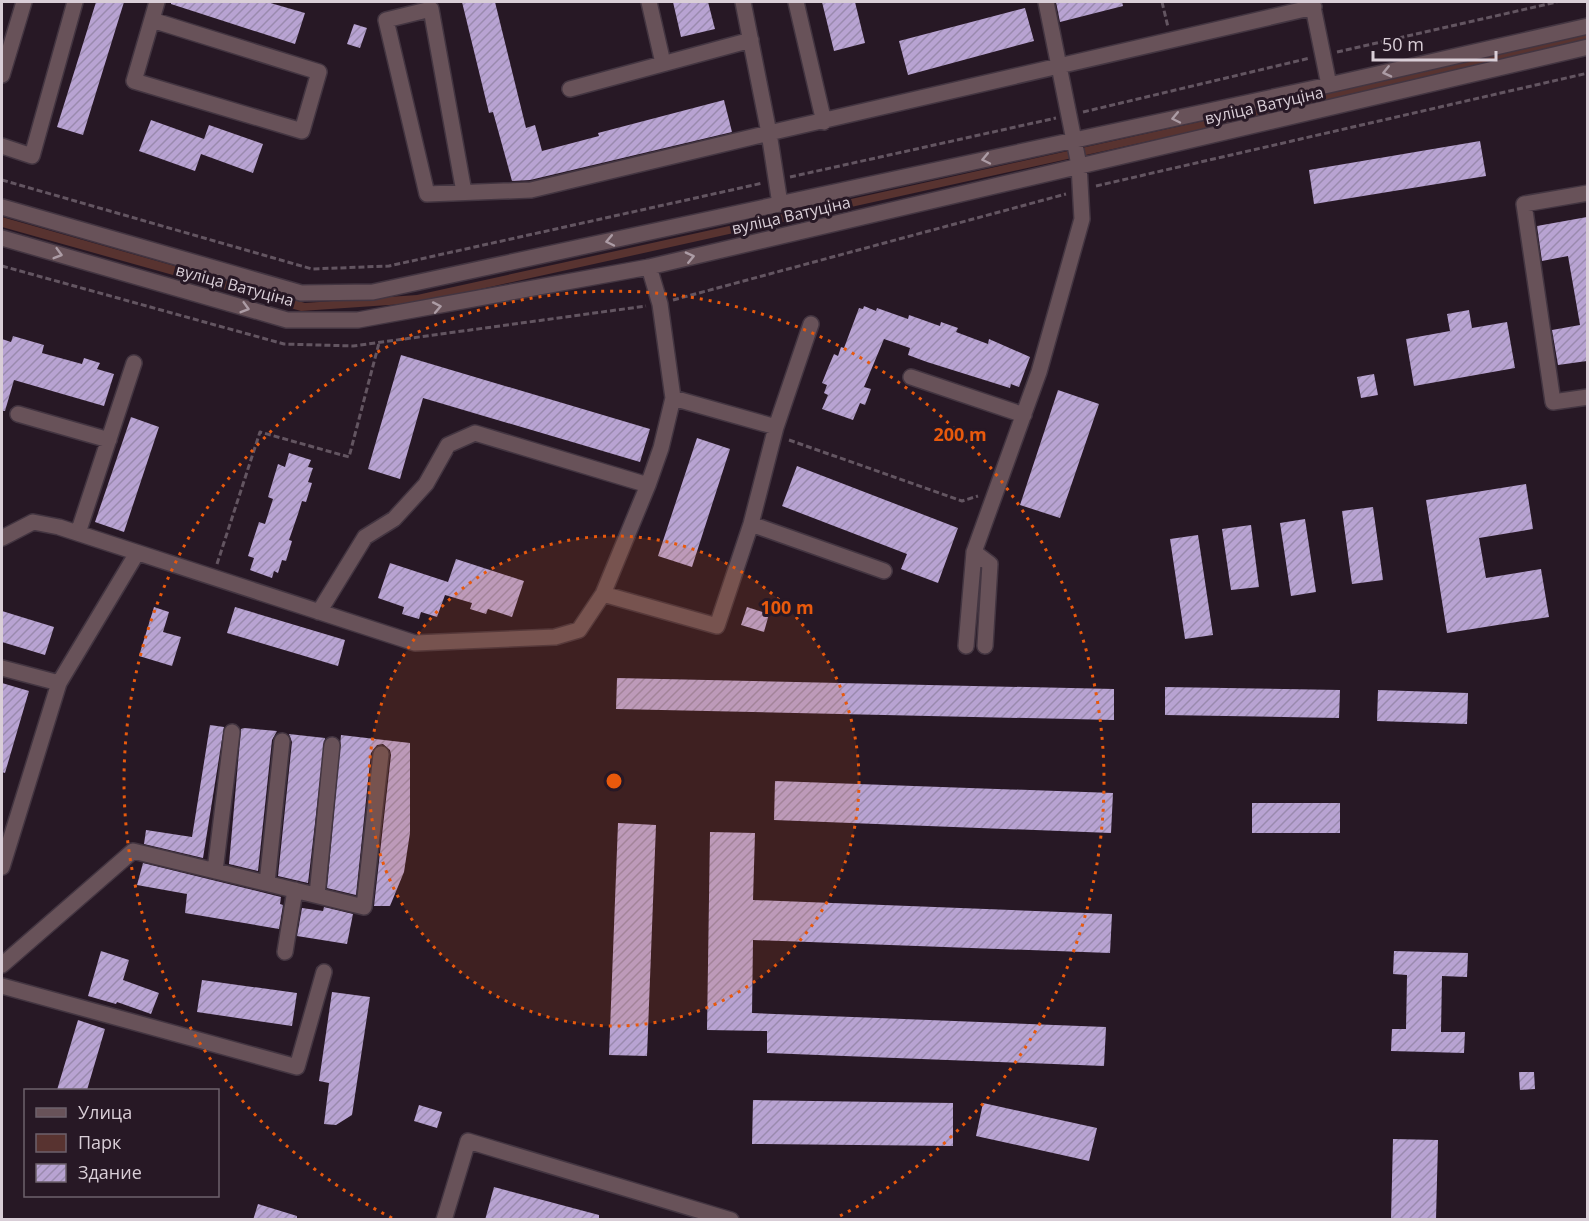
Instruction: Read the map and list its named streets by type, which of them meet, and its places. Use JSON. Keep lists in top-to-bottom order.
{
  "streets": {
    "street": ["вуліца Ватуціна"]
  },
  "legend": ["Улица", "Парк", "Здание"],
  "scale_bar": "50 m",
  "rings": ["200 m", "100 m"]
}
